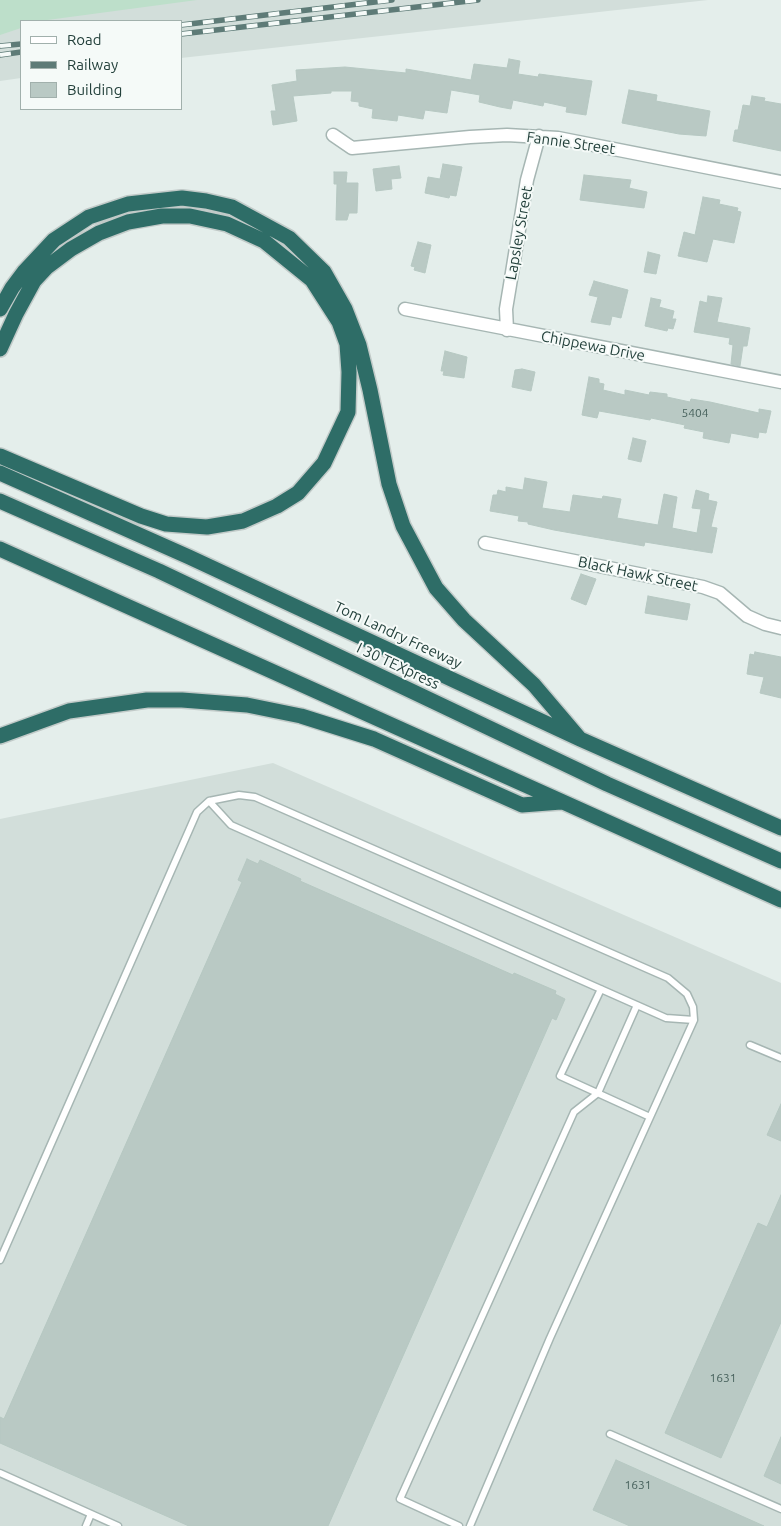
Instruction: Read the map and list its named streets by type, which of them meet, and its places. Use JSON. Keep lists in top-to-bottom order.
{
  "streets": {
    "highway": ["Tom Landry Freeway", "I 30 TEXpress"],
    "street": [
      "Fannie Street",
      "Lapsley Street",
      "Chippewa Drive",
      "Black Hawk Street"
    ]
  },
  "crossings": [
    ["Fannie Street", "Lapsley Street"],
    ["Lapsley Street", "Chippewa Drive"]
  ],
  "house_numbers": ["5404", "1631", "1631"],
  "legend": ["Road", "Railway", "Building"]
}
